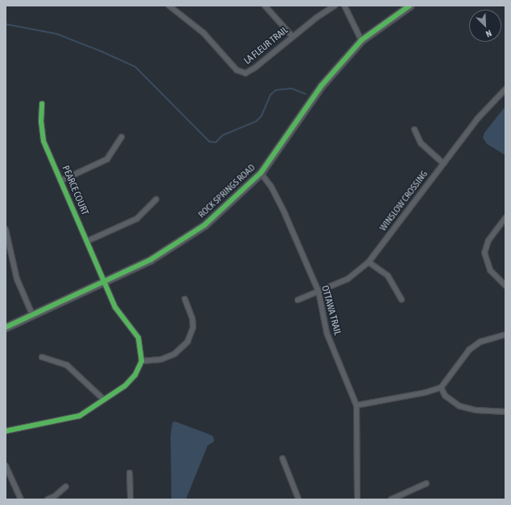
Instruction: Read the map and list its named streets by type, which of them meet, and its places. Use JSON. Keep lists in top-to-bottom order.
{
  "streets": {
    "street": [
      "LA FLEUR TRAIL",
      "PEARCE COURT",
      "ROCK SPRINGS ROAD",
      "WINSLOW CROSSING",
      "OTTAWA TRAIL"
    ]
  },
  "crossings": [
    ["PEARCE COURT", "ROCK SPRINGS ROAD"],
    ["ROCK SPRINGS ROAD", "OTTAWA TRAIL"],
    ["WINSLOW CROSSING", "OTTAWA TRAIL"]
  ],
  "north": "bottom right"
}
